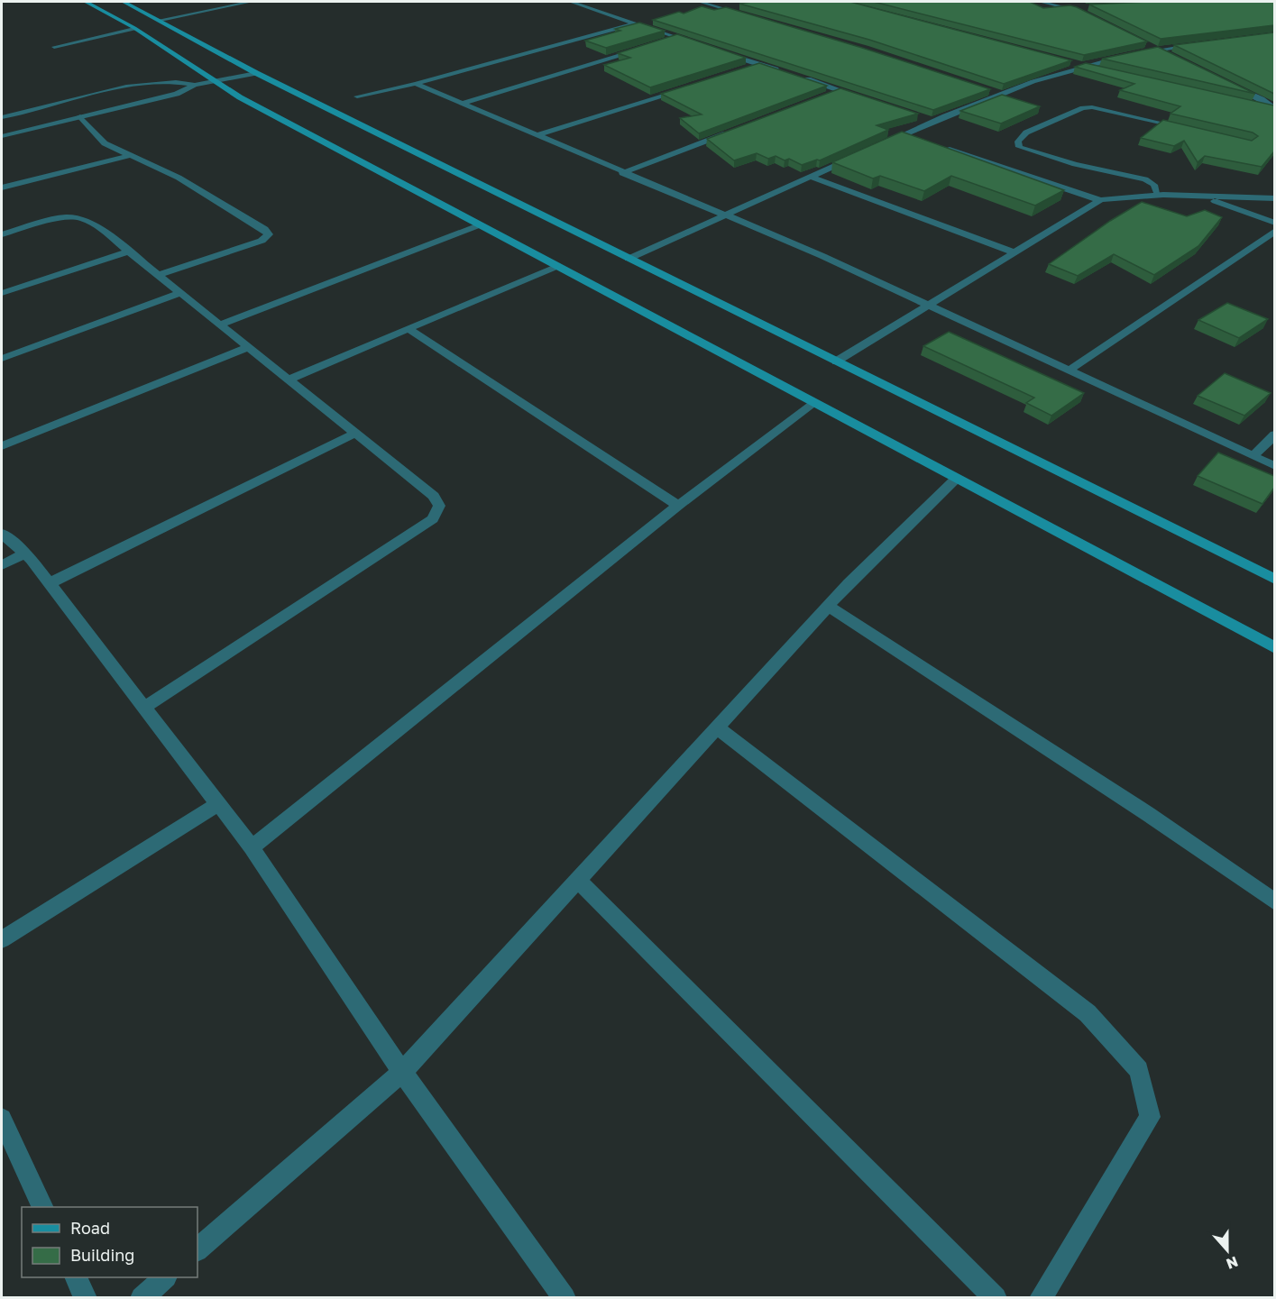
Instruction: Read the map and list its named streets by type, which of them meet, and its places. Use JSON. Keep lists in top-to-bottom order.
{
  "legend": ["Road", "Building"],
  "north": "bottom"
}
